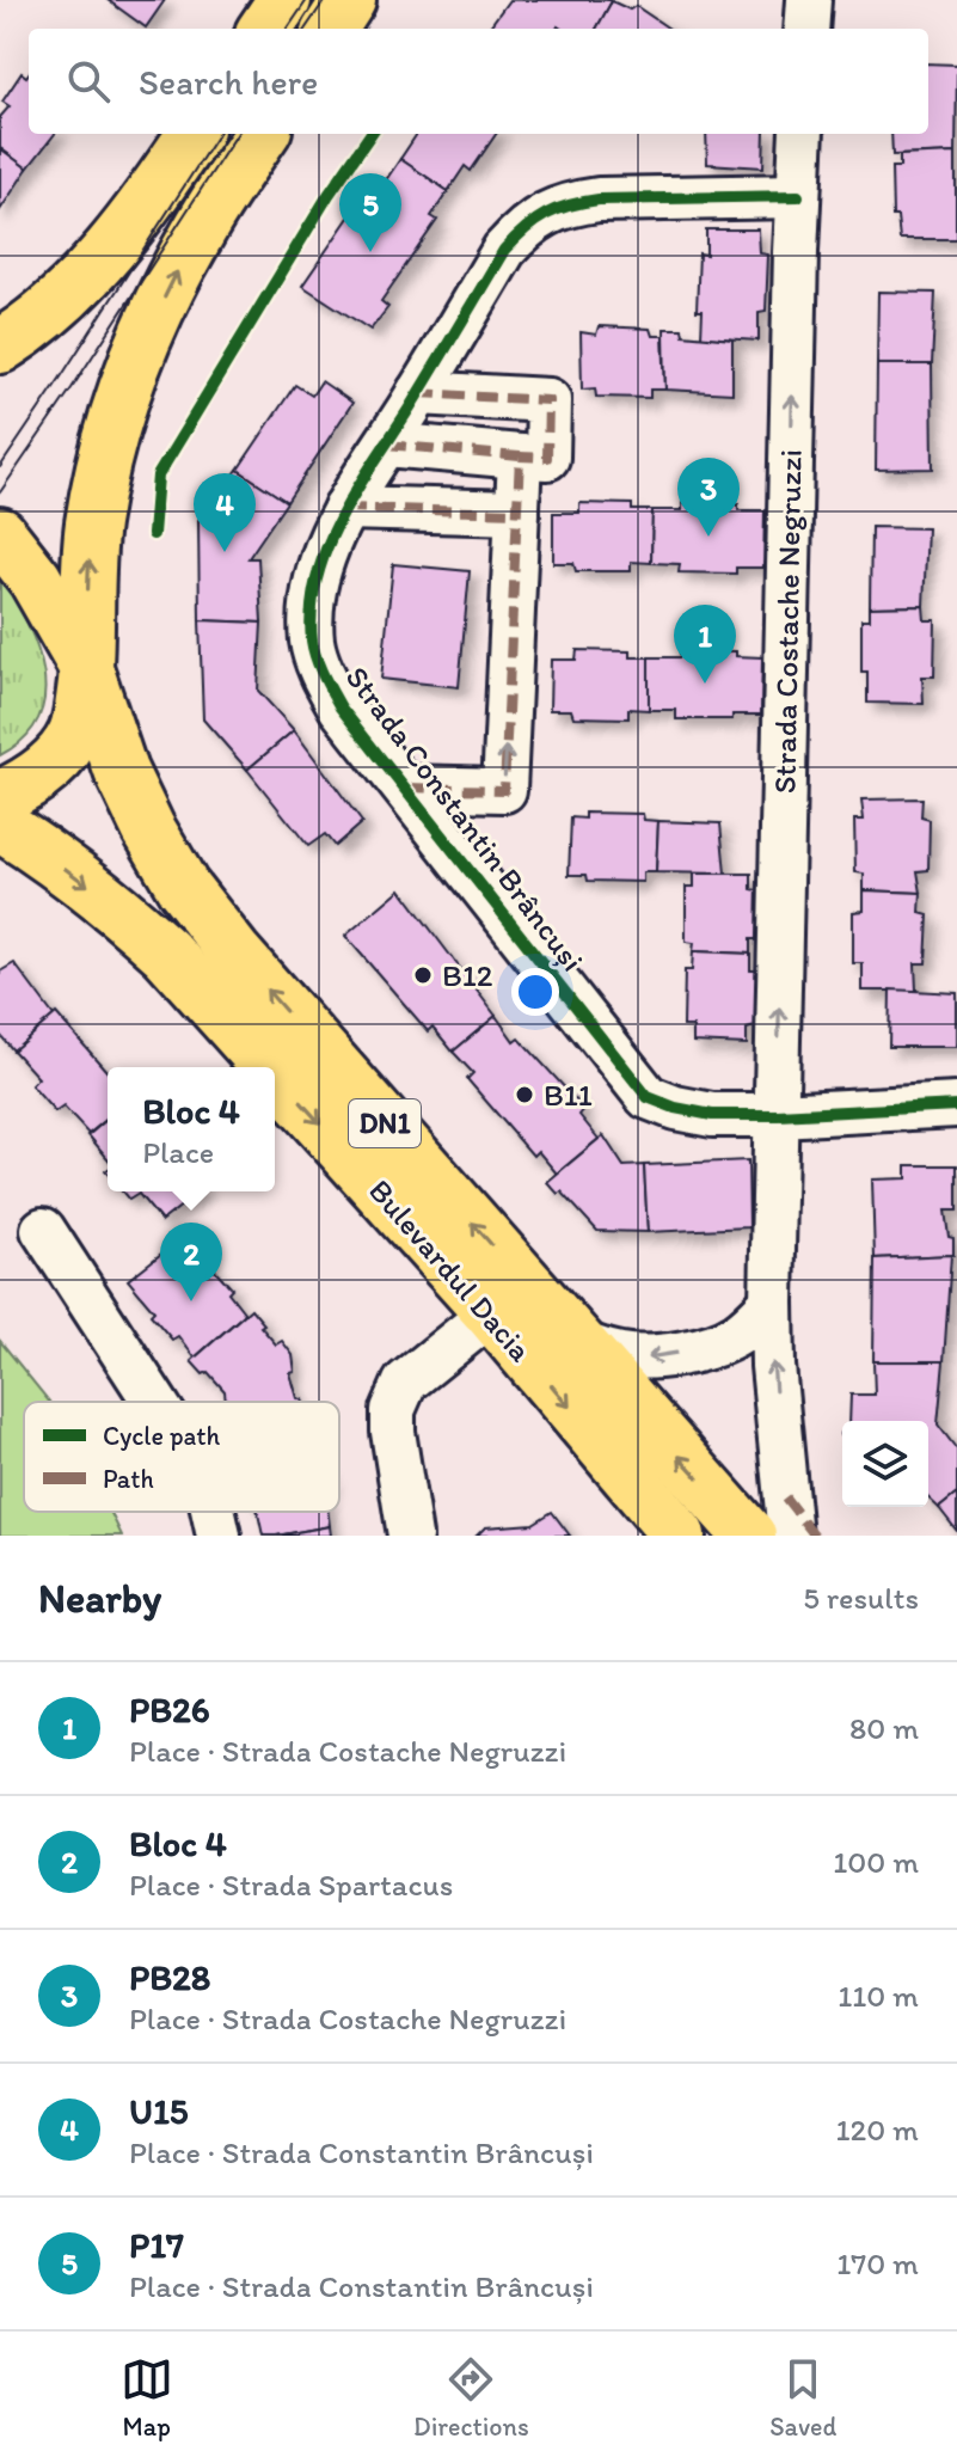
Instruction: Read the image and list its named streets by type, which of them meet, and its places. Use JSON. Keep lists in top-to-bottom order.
{
  "streets": {
    "main road": ["DN1", "Bulevardul Dacia"],
    "street": ["Strada Costache Negruzzi", "Strada Constantin Brâncuși"]
  },
  "crossings": [
    ["Strada Costache Negruzzi", "Strada Constantin Brâncuși"]
  ],
  "one_way": ["Strada Costache Negruzzi"],
  "places": ["B12", "B11"],
  "legend": ["Cycle path", "Path"],
  "page": {
    "search": "Search here",
    "pins": [
      "5",
      "3",
      "4",
      "1",
      "2"
    ],
    "popup": ["Bloc 4", "Place"],
    "heading": ["Nearby", "5 results"],
    "list": [
      {
        "mark": "1",
        "name": "PB26",
        "note": "Place · Strada Costache Negruzzi",
        "value": "80 m"
      },
      {
        "mark": "2",
        "name": "Bloc 4",
        "note": "Place · Strada Spartacus",
        "value": "100 m"
      },
      {
        "mark": "3",
        "name": "PB28",
        "note": "Place · Strada Costache Negruzzi",
        "value": "110 m"
      },
      {
        "mark": "4",
        "name": "U15",
        "note": "Place · Strada Constantin Brâncuși",
        "value": "120 m"
      },
      {
        "mark": "5",
        "name": "P17",
        "note": "Place · Strada Constantin Brâncuși",
        "value": "170 m"
      }
    ],
    "nav": ["Map", "Directions", "Saved"]
  }
}
